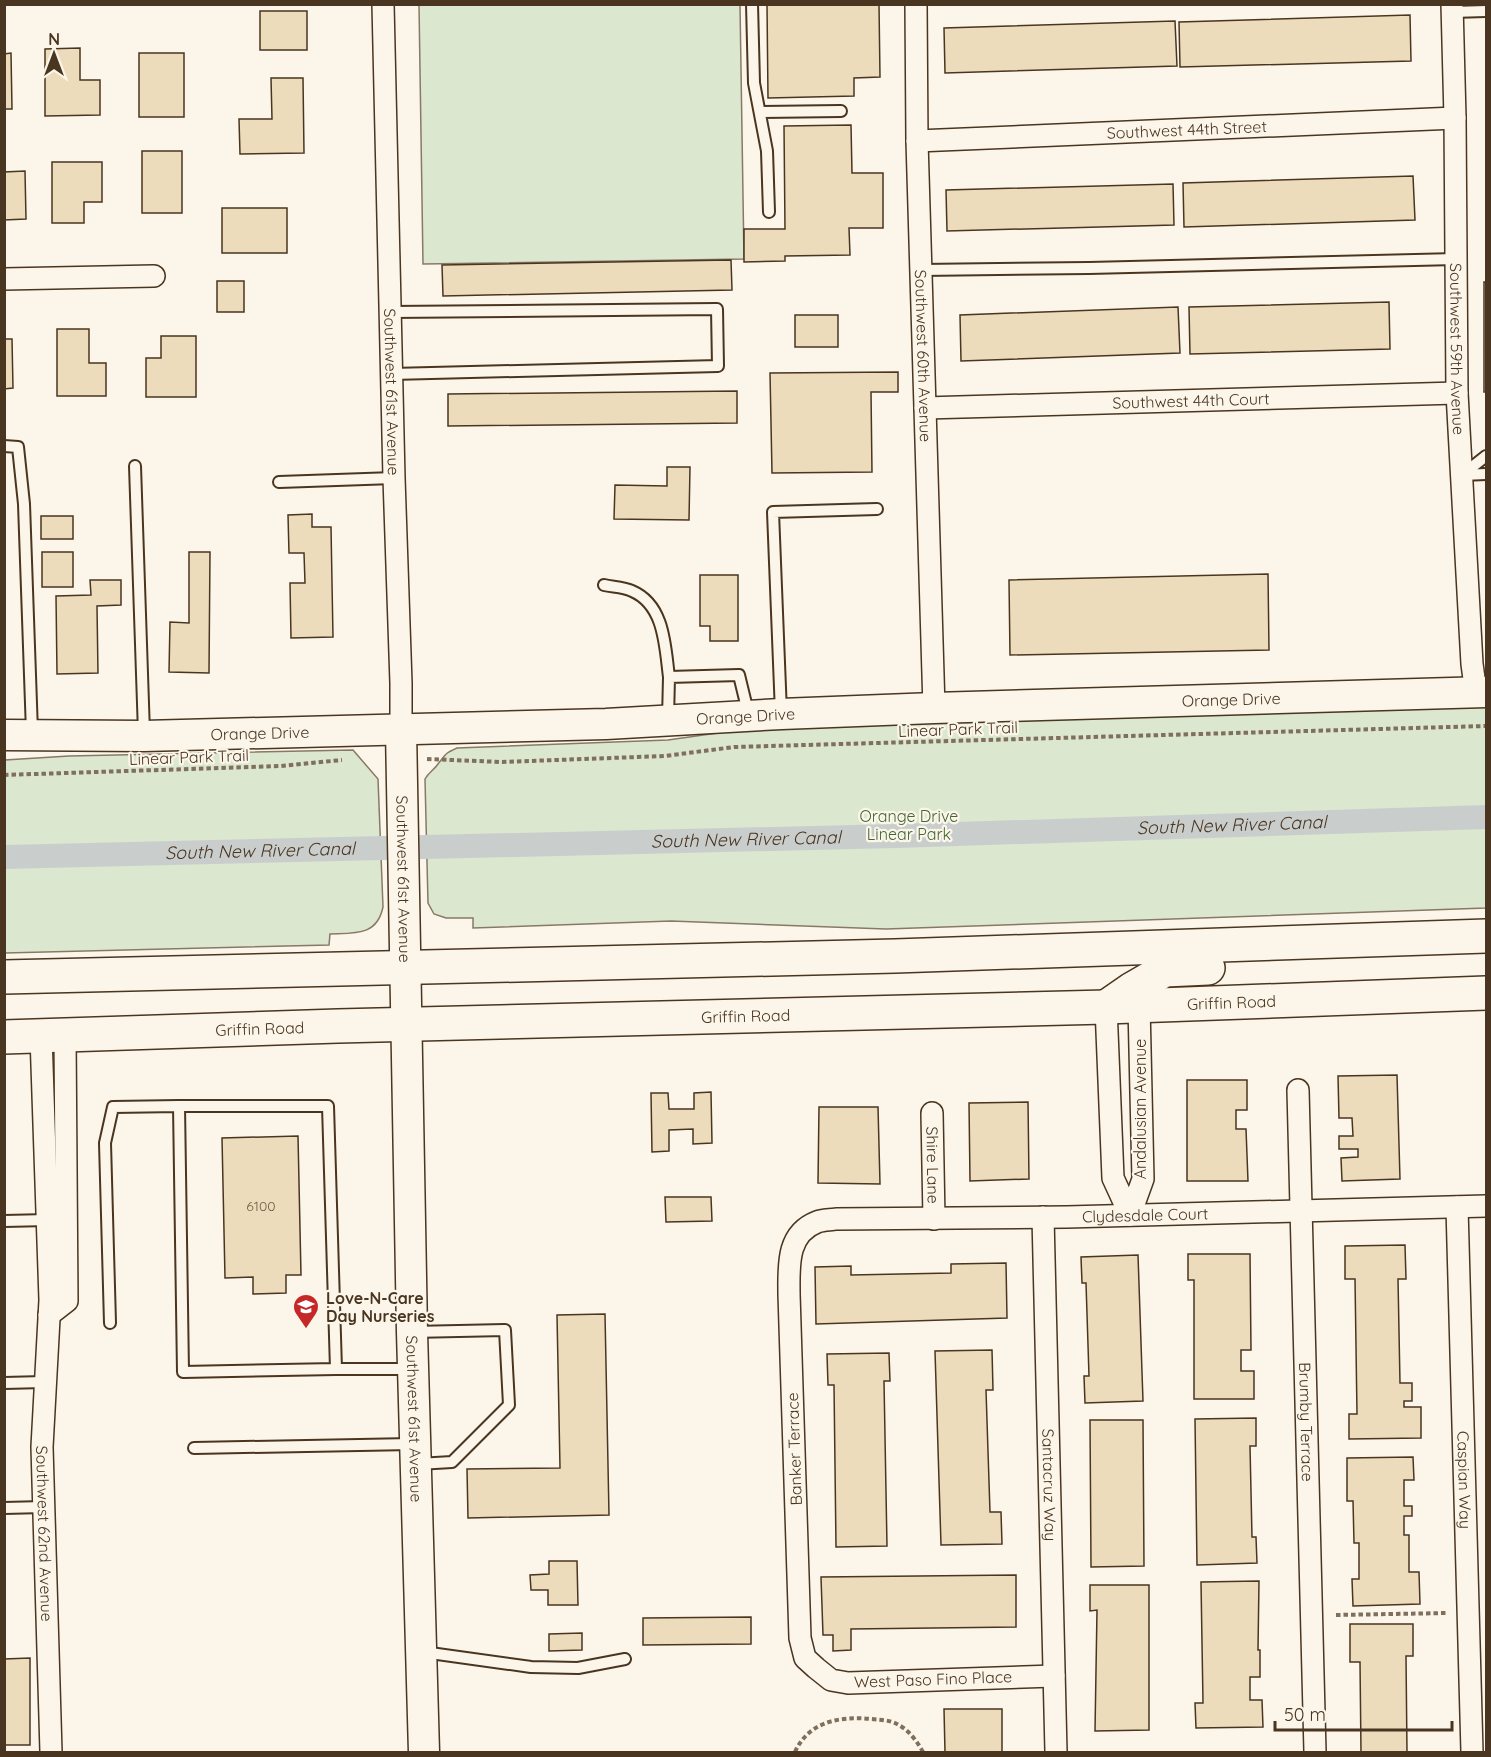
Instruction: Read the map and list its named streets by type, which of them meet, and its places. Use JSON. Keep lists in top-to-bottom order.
{
  "streets": {
    "main road": ["Griffin Road"],
    "street": [
      "Southwest 44th Street",
      "Southwest 59th Avenue",
      "Southwest 60th Avenue",
      "Southwest 61st Avenue",
      "Southwest 44th Court",
      "Orange Drive",
      "Andalusian Avenue",
      "Shire Lane",
      "Clydesdale Court",
      "Brumby Terrace",
      "Banker Terrace",
      "Caspian Way",
      "Santacruz Way",
      "Southwest 62nd Avenue",
      "West Paso Fino Place"
    ],
    "path": ["Linear Park Trail"]
  },
  "crossings": [
    ["Southwest 44th Street", "Southwest 59th Avenue"],
    ["Southwest 44th Street", "Southwest 60th Avenue"],
    ["Southwest 59th Avenue", "Southwest 44th Court"],
    ["Southwest 59th Avenue", "Orange Drive"],
    ["Southwest 60th Avenue", "Southwest 44th Court"],
    ["Southwest 60th Avenue", "Orange Drive"],
    ["Southwest 61st Avenue", "Orange Drive"],
    ["Southwest 61st Avenue", "Griffin Road"],
    ["Griffin Road", "Andalusian Avenue"],
    ["Griffin Road", "Southwest 62nd Avenue"],
    ["Andalusian Avenue", "Clydesdale Court"],
    ["Shire Lane", "Clydesdale Court"],
    ["Clydesdale Court", "Brumby Terrace"],
    ["Clydesdale Court", "Banker Terrace"],
    ["Clydesdale Court", "Caspian Way"],
    ["Clydesdale Court", "Santacruz Way"],
    ["Banker Terrace", "West Paso Fino Place"],
    ["Santacruz Way", "West Paso Fino Place"]
  ],
  "water": ["South New River Canal"],
  "parks": ["Orange Drive Linear Park"],
  "places": {
    "school or university": ["Love-N-Care Day Nurseries"]
  },
  "house_numbers": ["6100"],
  "scale_bar": "50 m",
  "north": "top"
}
